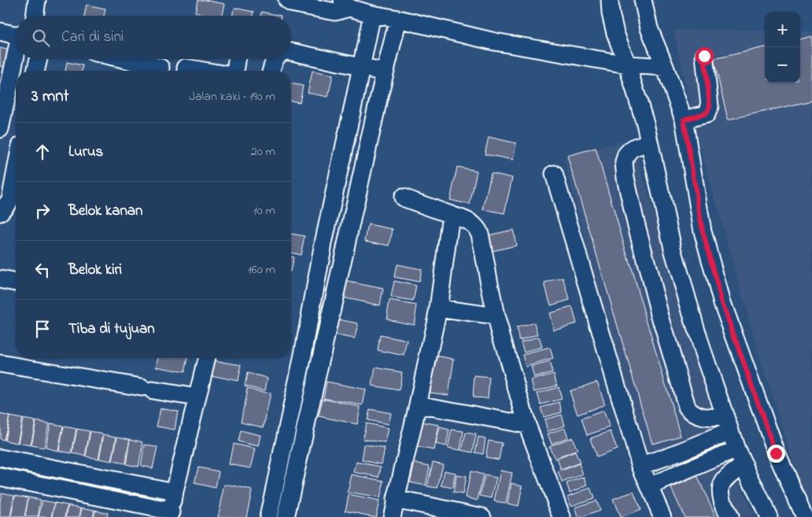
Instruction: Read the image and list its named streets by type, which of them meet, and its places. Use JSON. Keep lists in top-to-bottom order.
{
  "page": {
    "map_buttons": ["+", "−"],
    "search": "Cari di sini",
    "heading": ["3 mnt", "Jalan kaki · 190 m"],
    "list": [
      ["Lurus", "20 m"],
      ["Belok kanan", "10 m"],
      ["Belok kiri", "160 m"],
      "Tiba di tujuan"
    ]
  }
}
